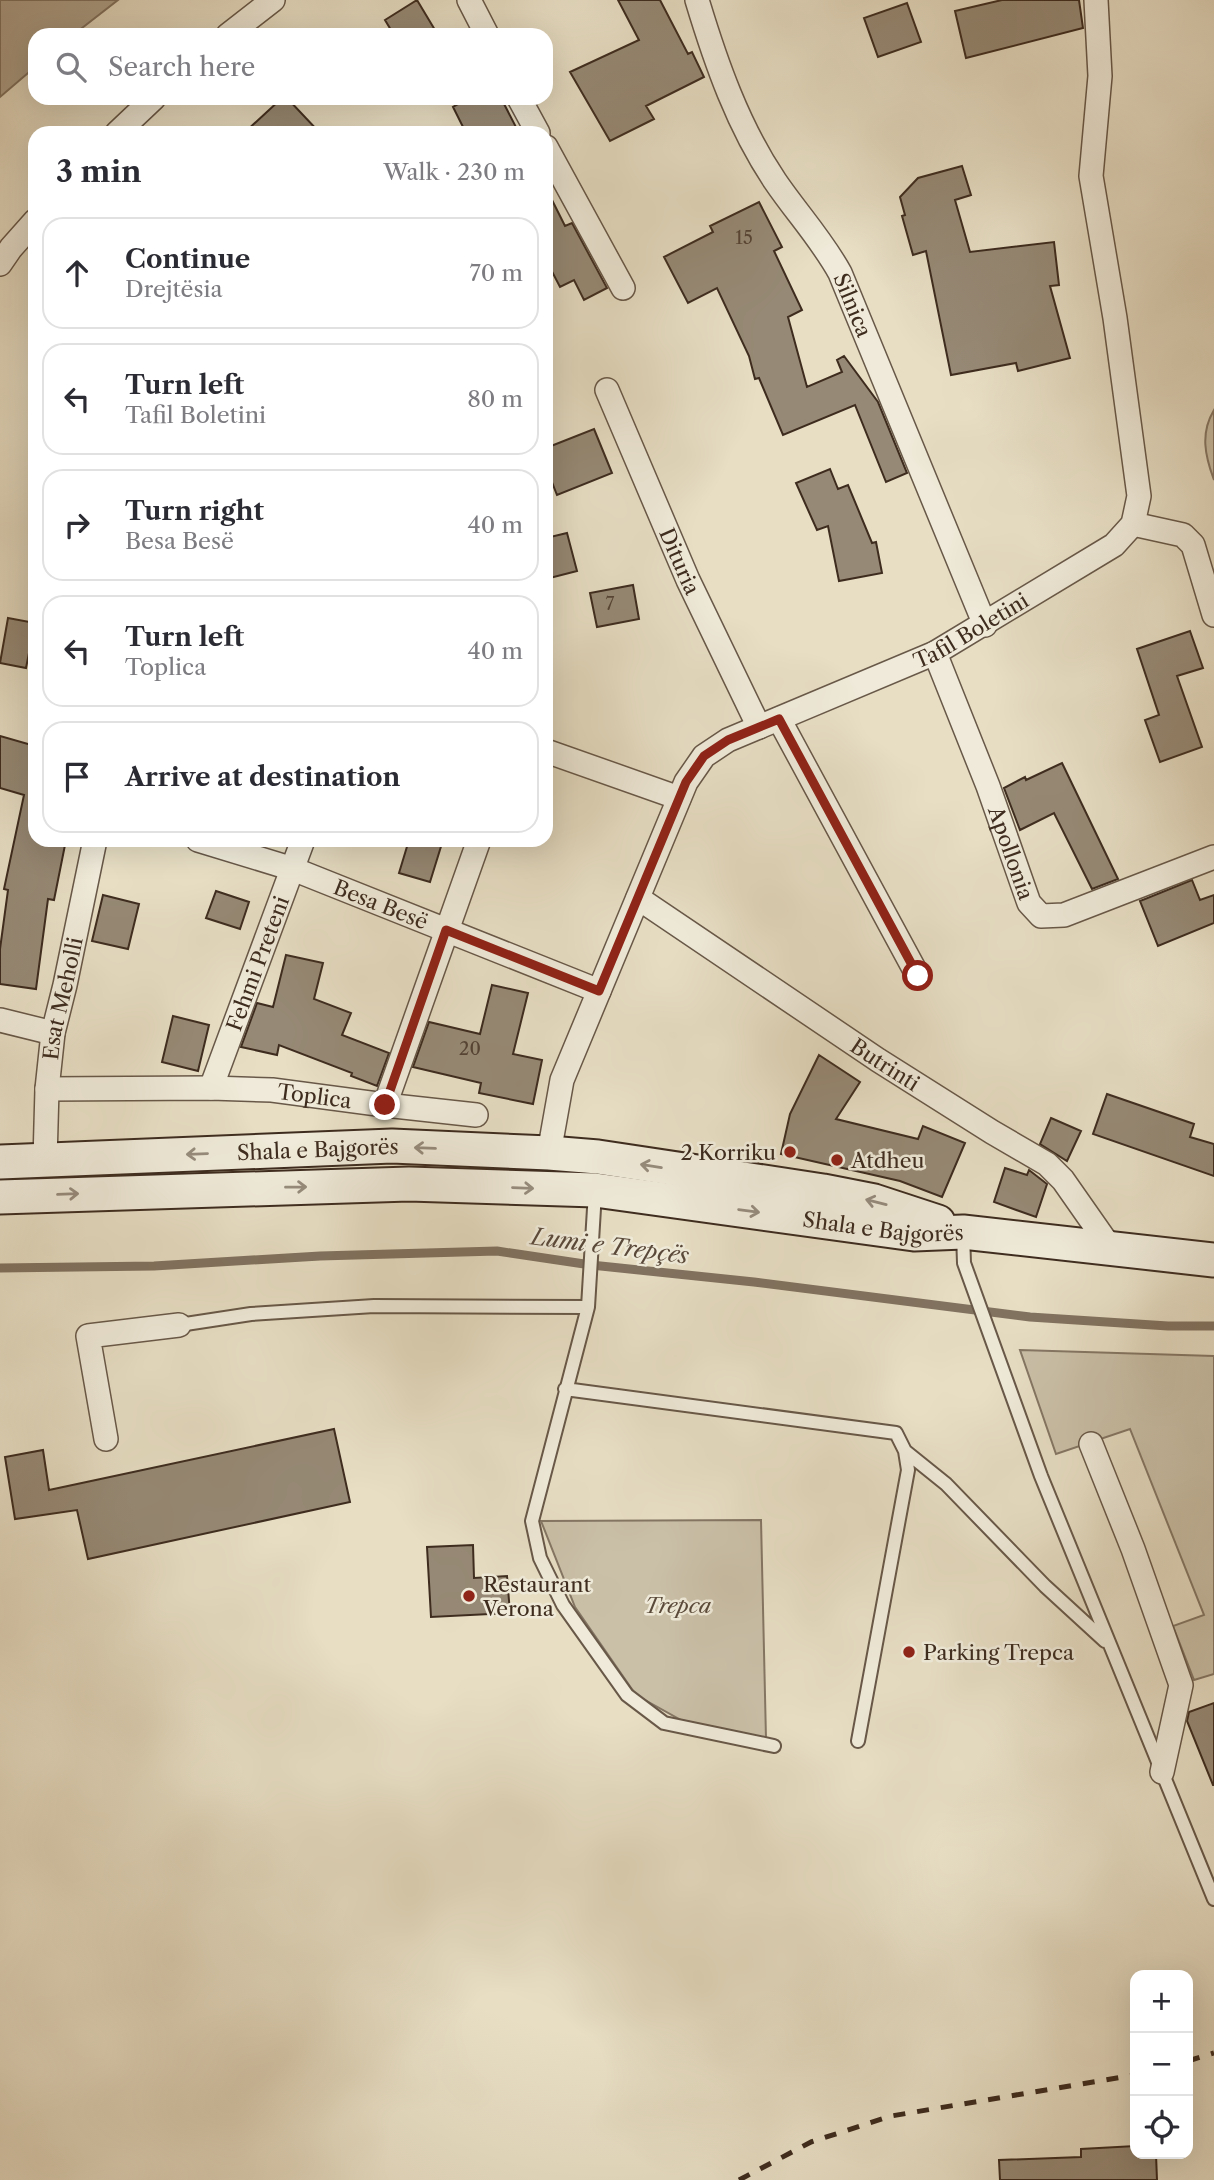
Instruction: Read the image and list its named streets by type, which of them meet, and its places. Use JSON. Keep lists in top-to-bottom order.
{
  "streets": {
    "main road": ["Shala e Bajgorës"],
    "street": [
      "Silnica",
      "Dituria",
      "Tafil Boletini",
      "Apollonia",
      "Besa Besë",
      "Fehmi Preteni",
      "Esat Meholli",
      "Butrinti",
      "Toplica"
    ]
  },
  "crossings": [
    ["Silnica", "Tafil Boletini"],
    ["Dituria", "Tafil Boletini"],
    ["Tafil Boletini", "Apollonia"],
    ["Tafil Boletini", "Besa Besë"],
    ["Tafil Boletini", "Butrinti"],
    ["Tafil Boletini", "Shala e Bajgorës"],
    ["Besa Besë", "Fehmi Preteni"],
    ["Fehmi Preteni", "Toplica"],
    ["Esat Meholli", "Toplica"],
    ["Esat Meholli", "Shala e Bajgorës"]
  ],
  "water": ["Lumi e Trepçës"],
  "parks": ["Trepca"],
  "places": [
    "2 Korriku",
    "Atdheu",
    "Restaurant Verona",
    "Parking Trepca"
  ],
  "house_numbers": ["15", "7", "20"],
  "page": {
    "search": "Search here",
    "heading": ["3 min", "Walk · 230 m"],
    "list": [
      ["Continue", "Drejtësia", "70 m"],
      ["Turn left", "Tafil Boletini", "80 m"],
      ["Turn right", "Besa Besë", "40 m"],
      ["Turn left", "Toplica", "40 m"],
      "Arrive at destination"
    ],
    "map_buttons": ["+", "−"]
  }
}
